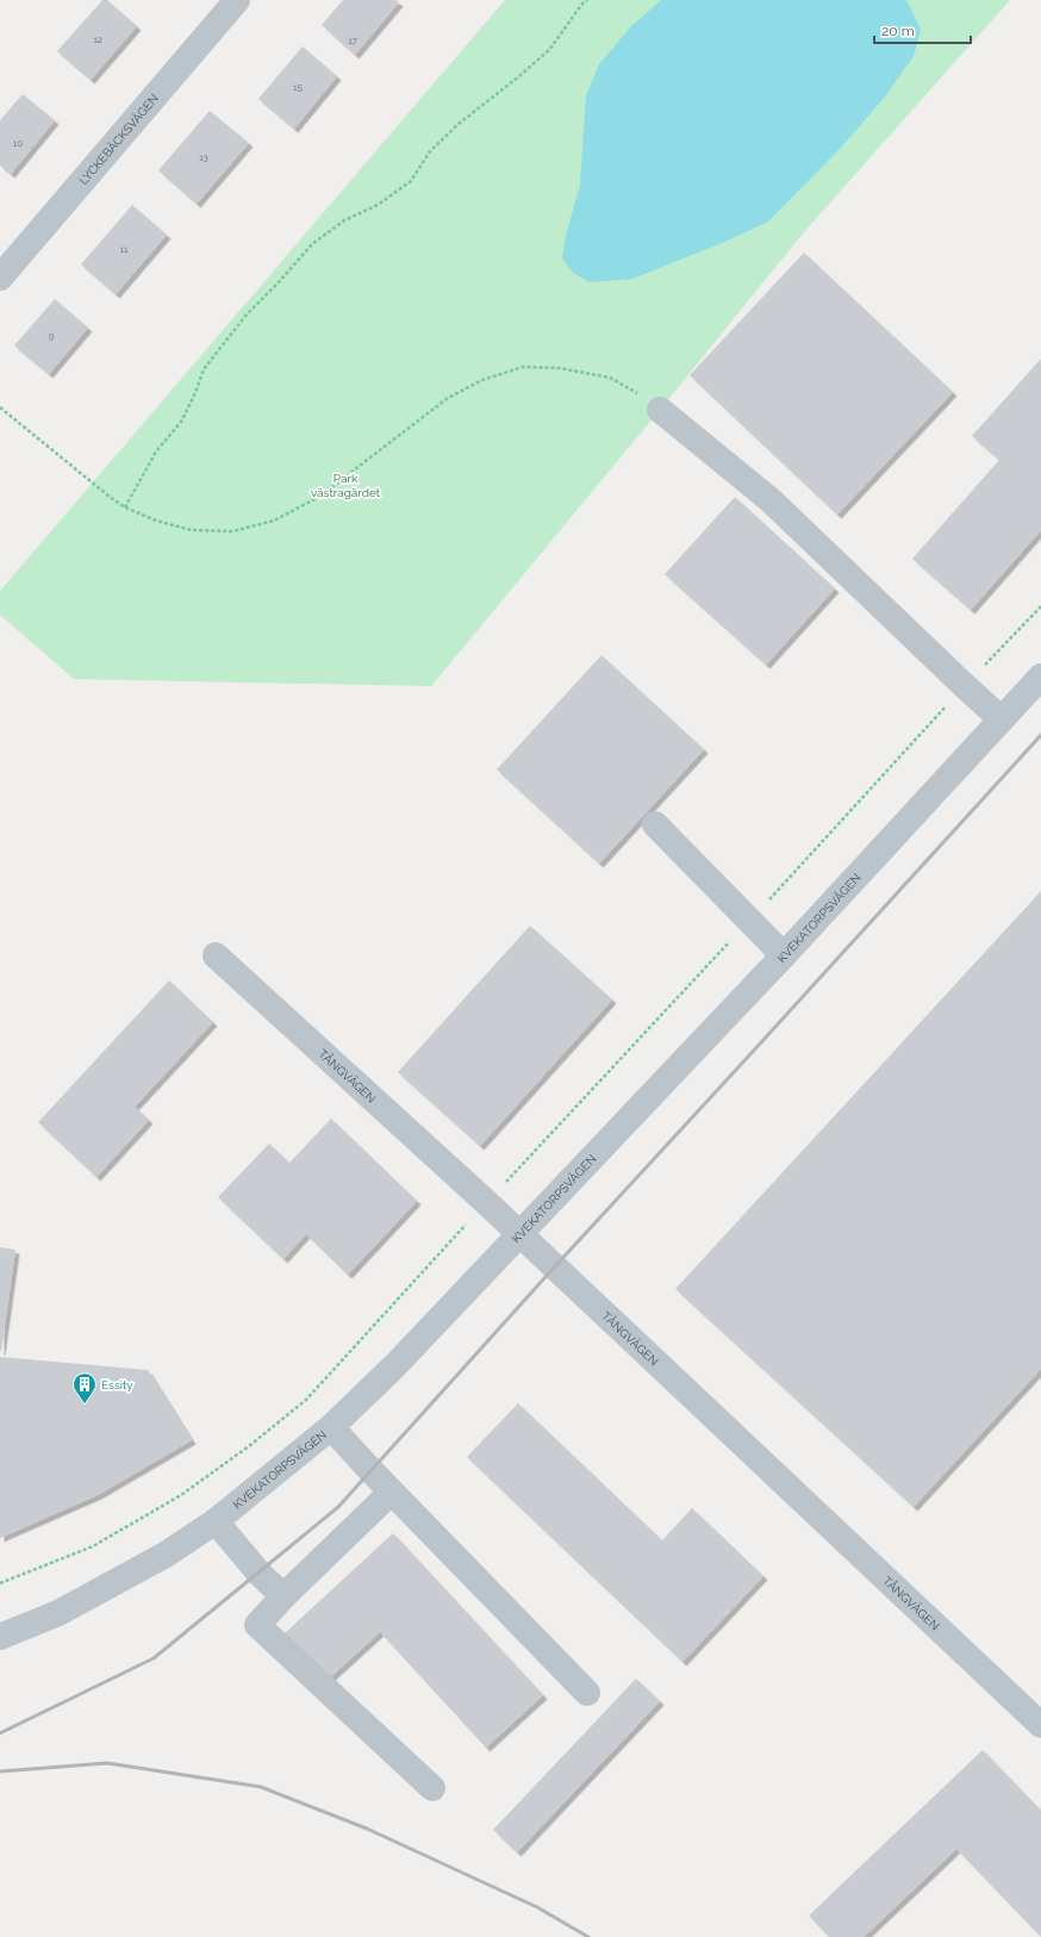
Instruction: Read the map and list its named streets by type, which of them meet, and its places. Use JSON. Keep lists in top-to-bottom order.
{
  "streets": {
    "street": ["LYCKEBÄCKSVÄGEN", "KVEKATORPSVÄGEN", "TÅNGVÄGEN"]
  },
  "crossings": [
    ["KVEKATORPSVÄGEN", "TÅNGVÄGEN"]
  ],
  "parks": ["Park västragärdet"],
  "places": {
    "building": ["Essity"]
  },
  "house_numbers": [
    "12",
    "17",
    "15",
    "10",
    "13",
    "11",
    "9"
  ],
  "scale_bar": "20 m"
}
